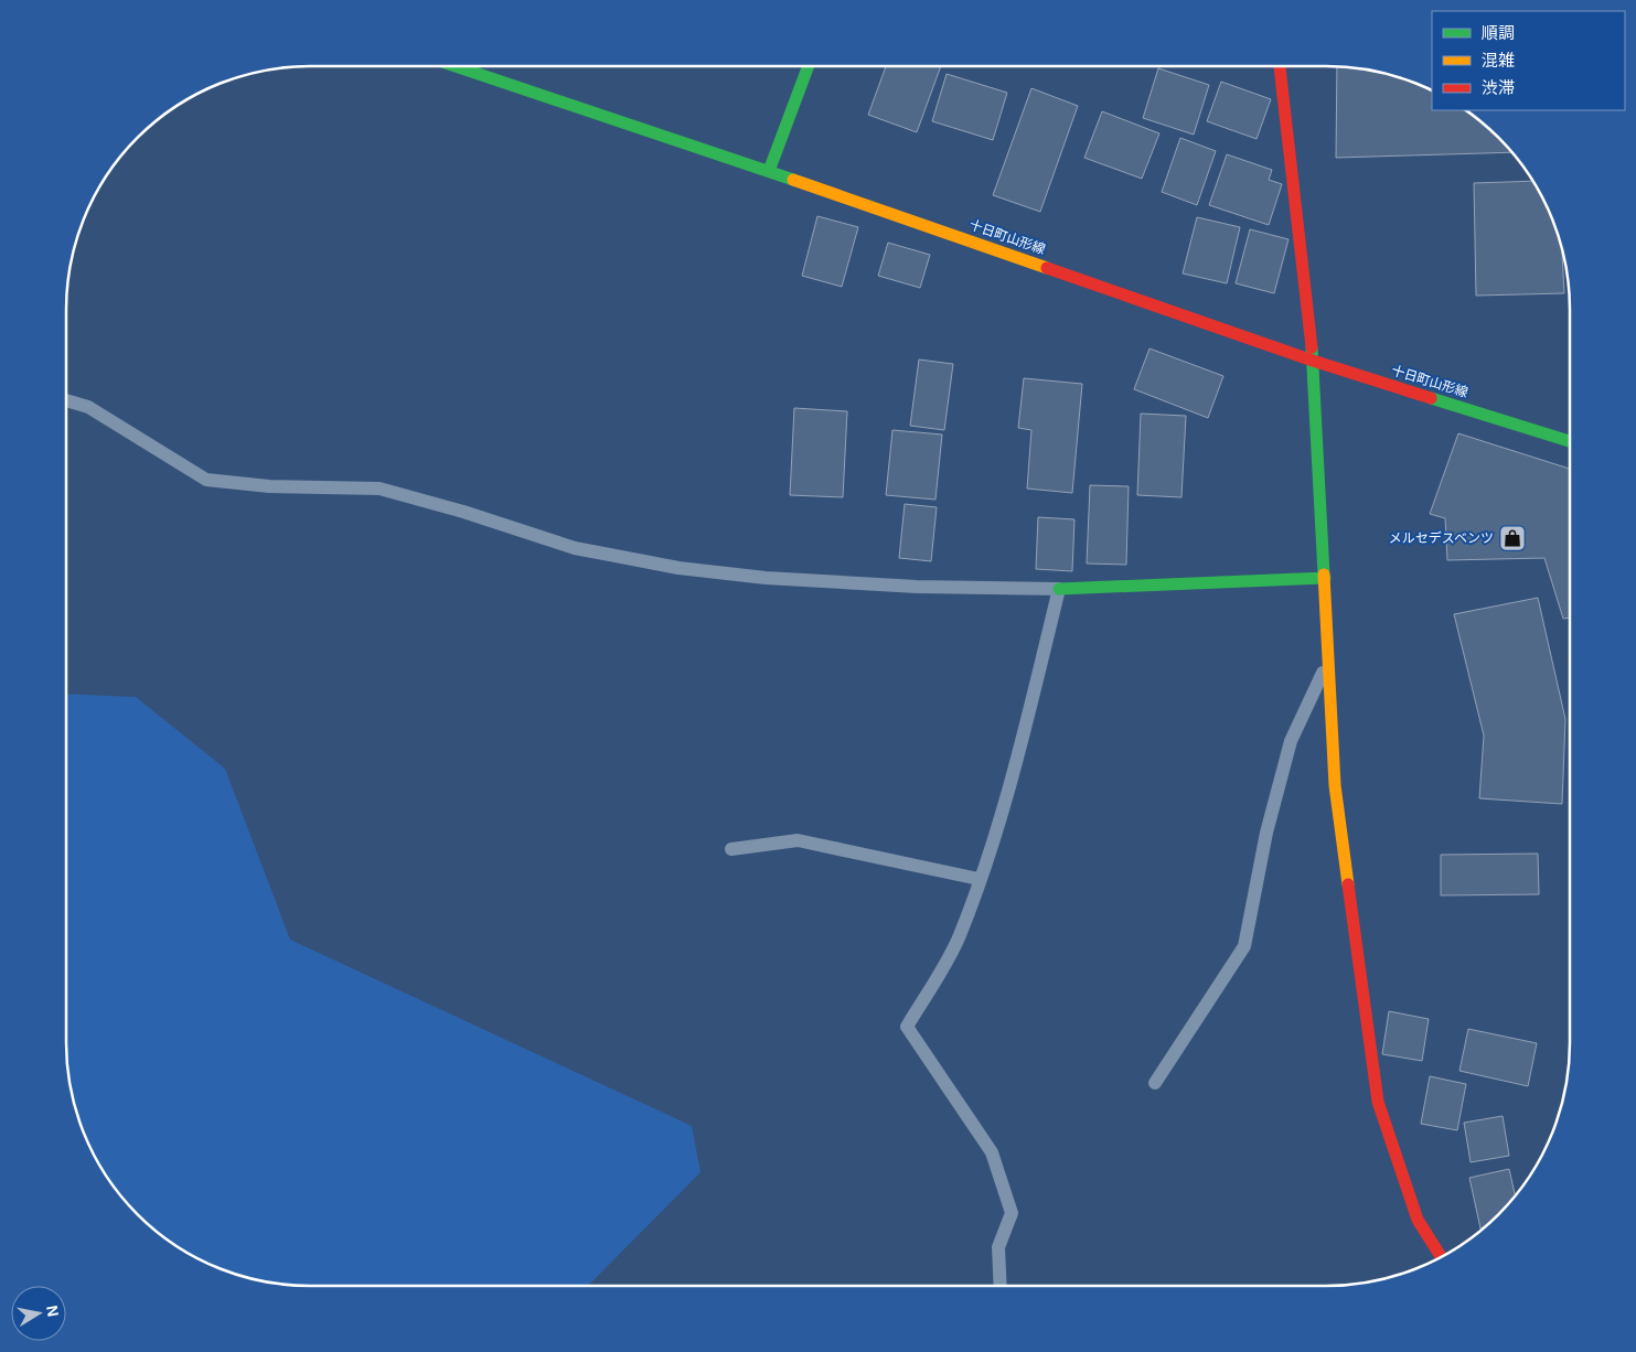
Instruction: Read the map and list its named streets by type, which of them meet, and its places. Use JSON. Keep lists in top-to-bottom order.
{
  "streets": {
    "street": ["十日町山形線"]
  },
  "places": {
    "shop": ["メルセデスベンツ"]
  },
  "legend": ["順調", "混雑", "渋滞"],
  "north": "right"
}
